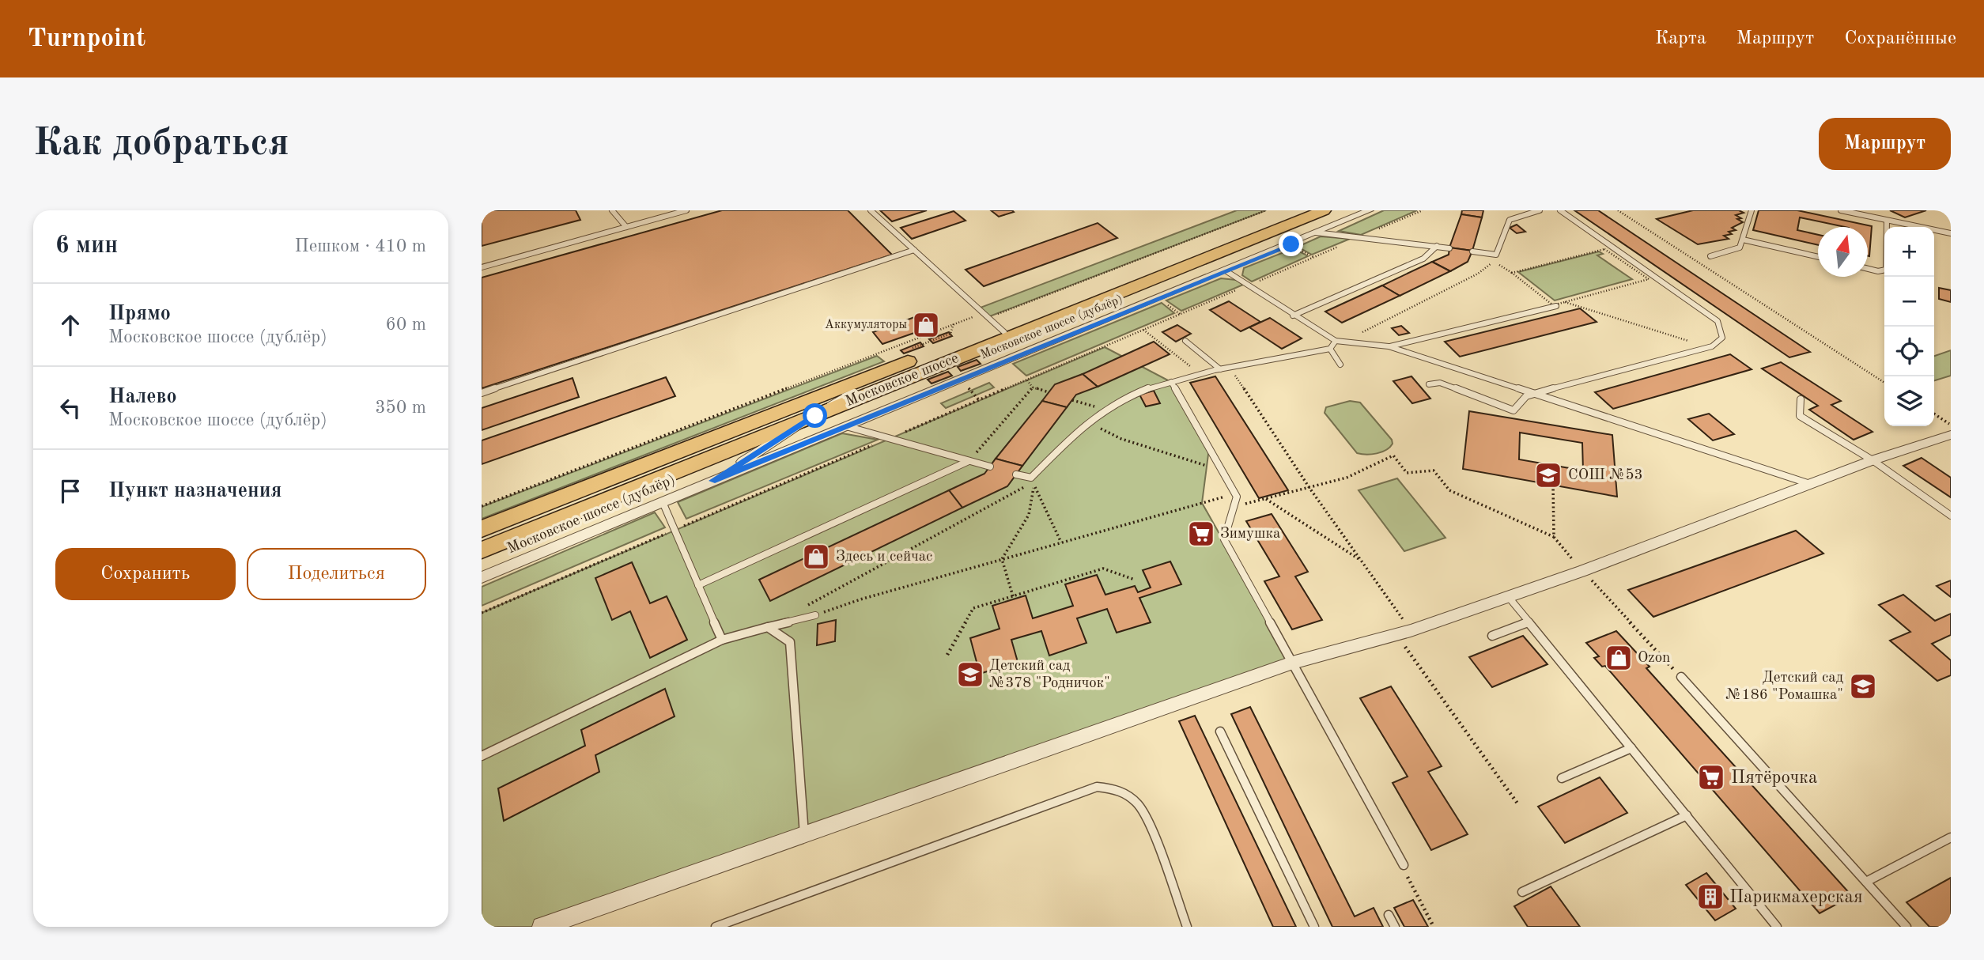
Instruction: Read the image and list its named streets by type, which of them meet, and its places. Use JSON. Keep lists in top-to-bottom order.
{
  "streets": {
    "main road": ["Московское шоссе"],
    "street": ["Московское шоссе (дублёр)"]
  },
  "crossings": [
    ["Московское шоссе (дублёр)", "Московское шоссе"]
  ],
  "places": {
    "shop": ["Аккумуляторы", "Здесь и сейчас", "Ozon"],
    "school or university": ["СОШ №53", "Детский сад №378 \"Родничок\"", "Детский сад №186 \"Ромашка\""],
    "supermarket": ["Зимушка", "Пятёрочка"],
    "building": ["Парикмахерская"]
  },
  "north": "top",
  "page": {
    "header": "Turnpoint",
    "nav": ["Карта", "Маршрут", "Сохранённые"],
    "buttons": [
      "Маршрут",
      ["Сохранить", "Поделиться"]
    ],
    "title": "Как добраться",
    "heading": ["6 мин", "Пешком · 410 m"],
    "map_buttons": ["+", "−"],
    "list": [
      ["Прямо", "Московское шоссе (дублёр)", "60 m"],
      ["Налево", "Московское шоссе (дублёр)", "350 m"],
      "Пункт назначения"
    ]
  }
}
